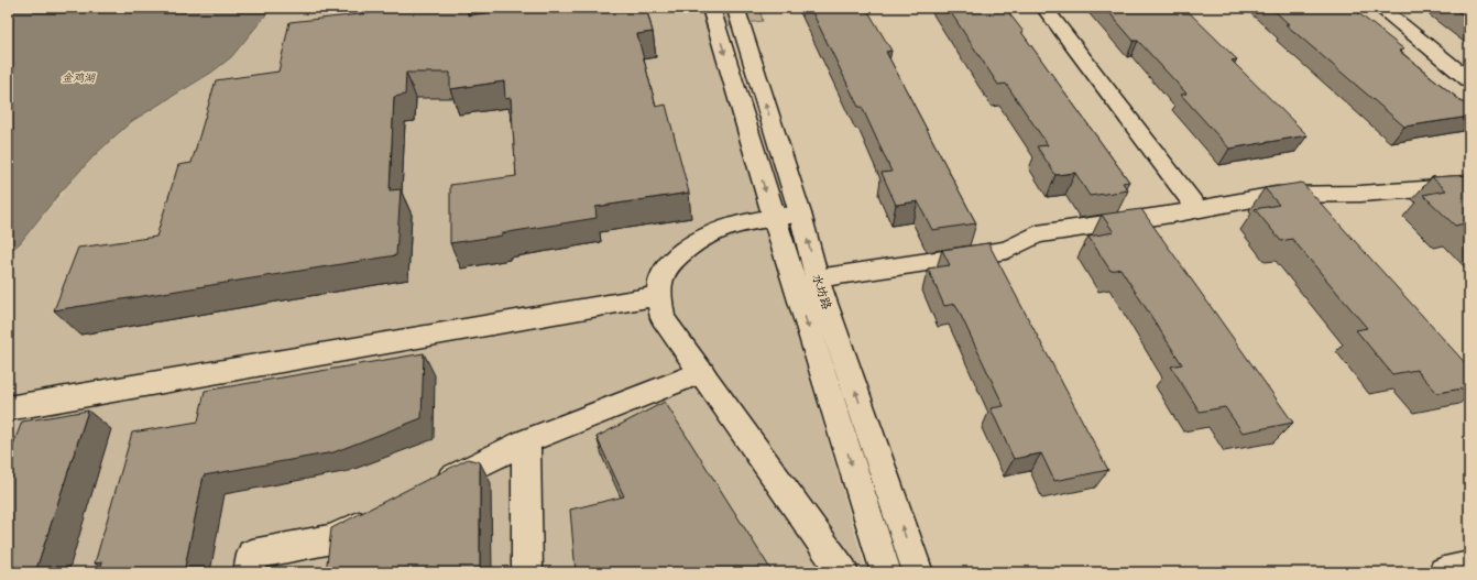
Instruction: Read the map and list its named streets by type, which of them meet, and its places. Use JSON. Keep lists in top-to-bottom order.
{
  "streets": {
    "street": ["水坊路"]
  },
  "water": ["金鸡湖"]
}
